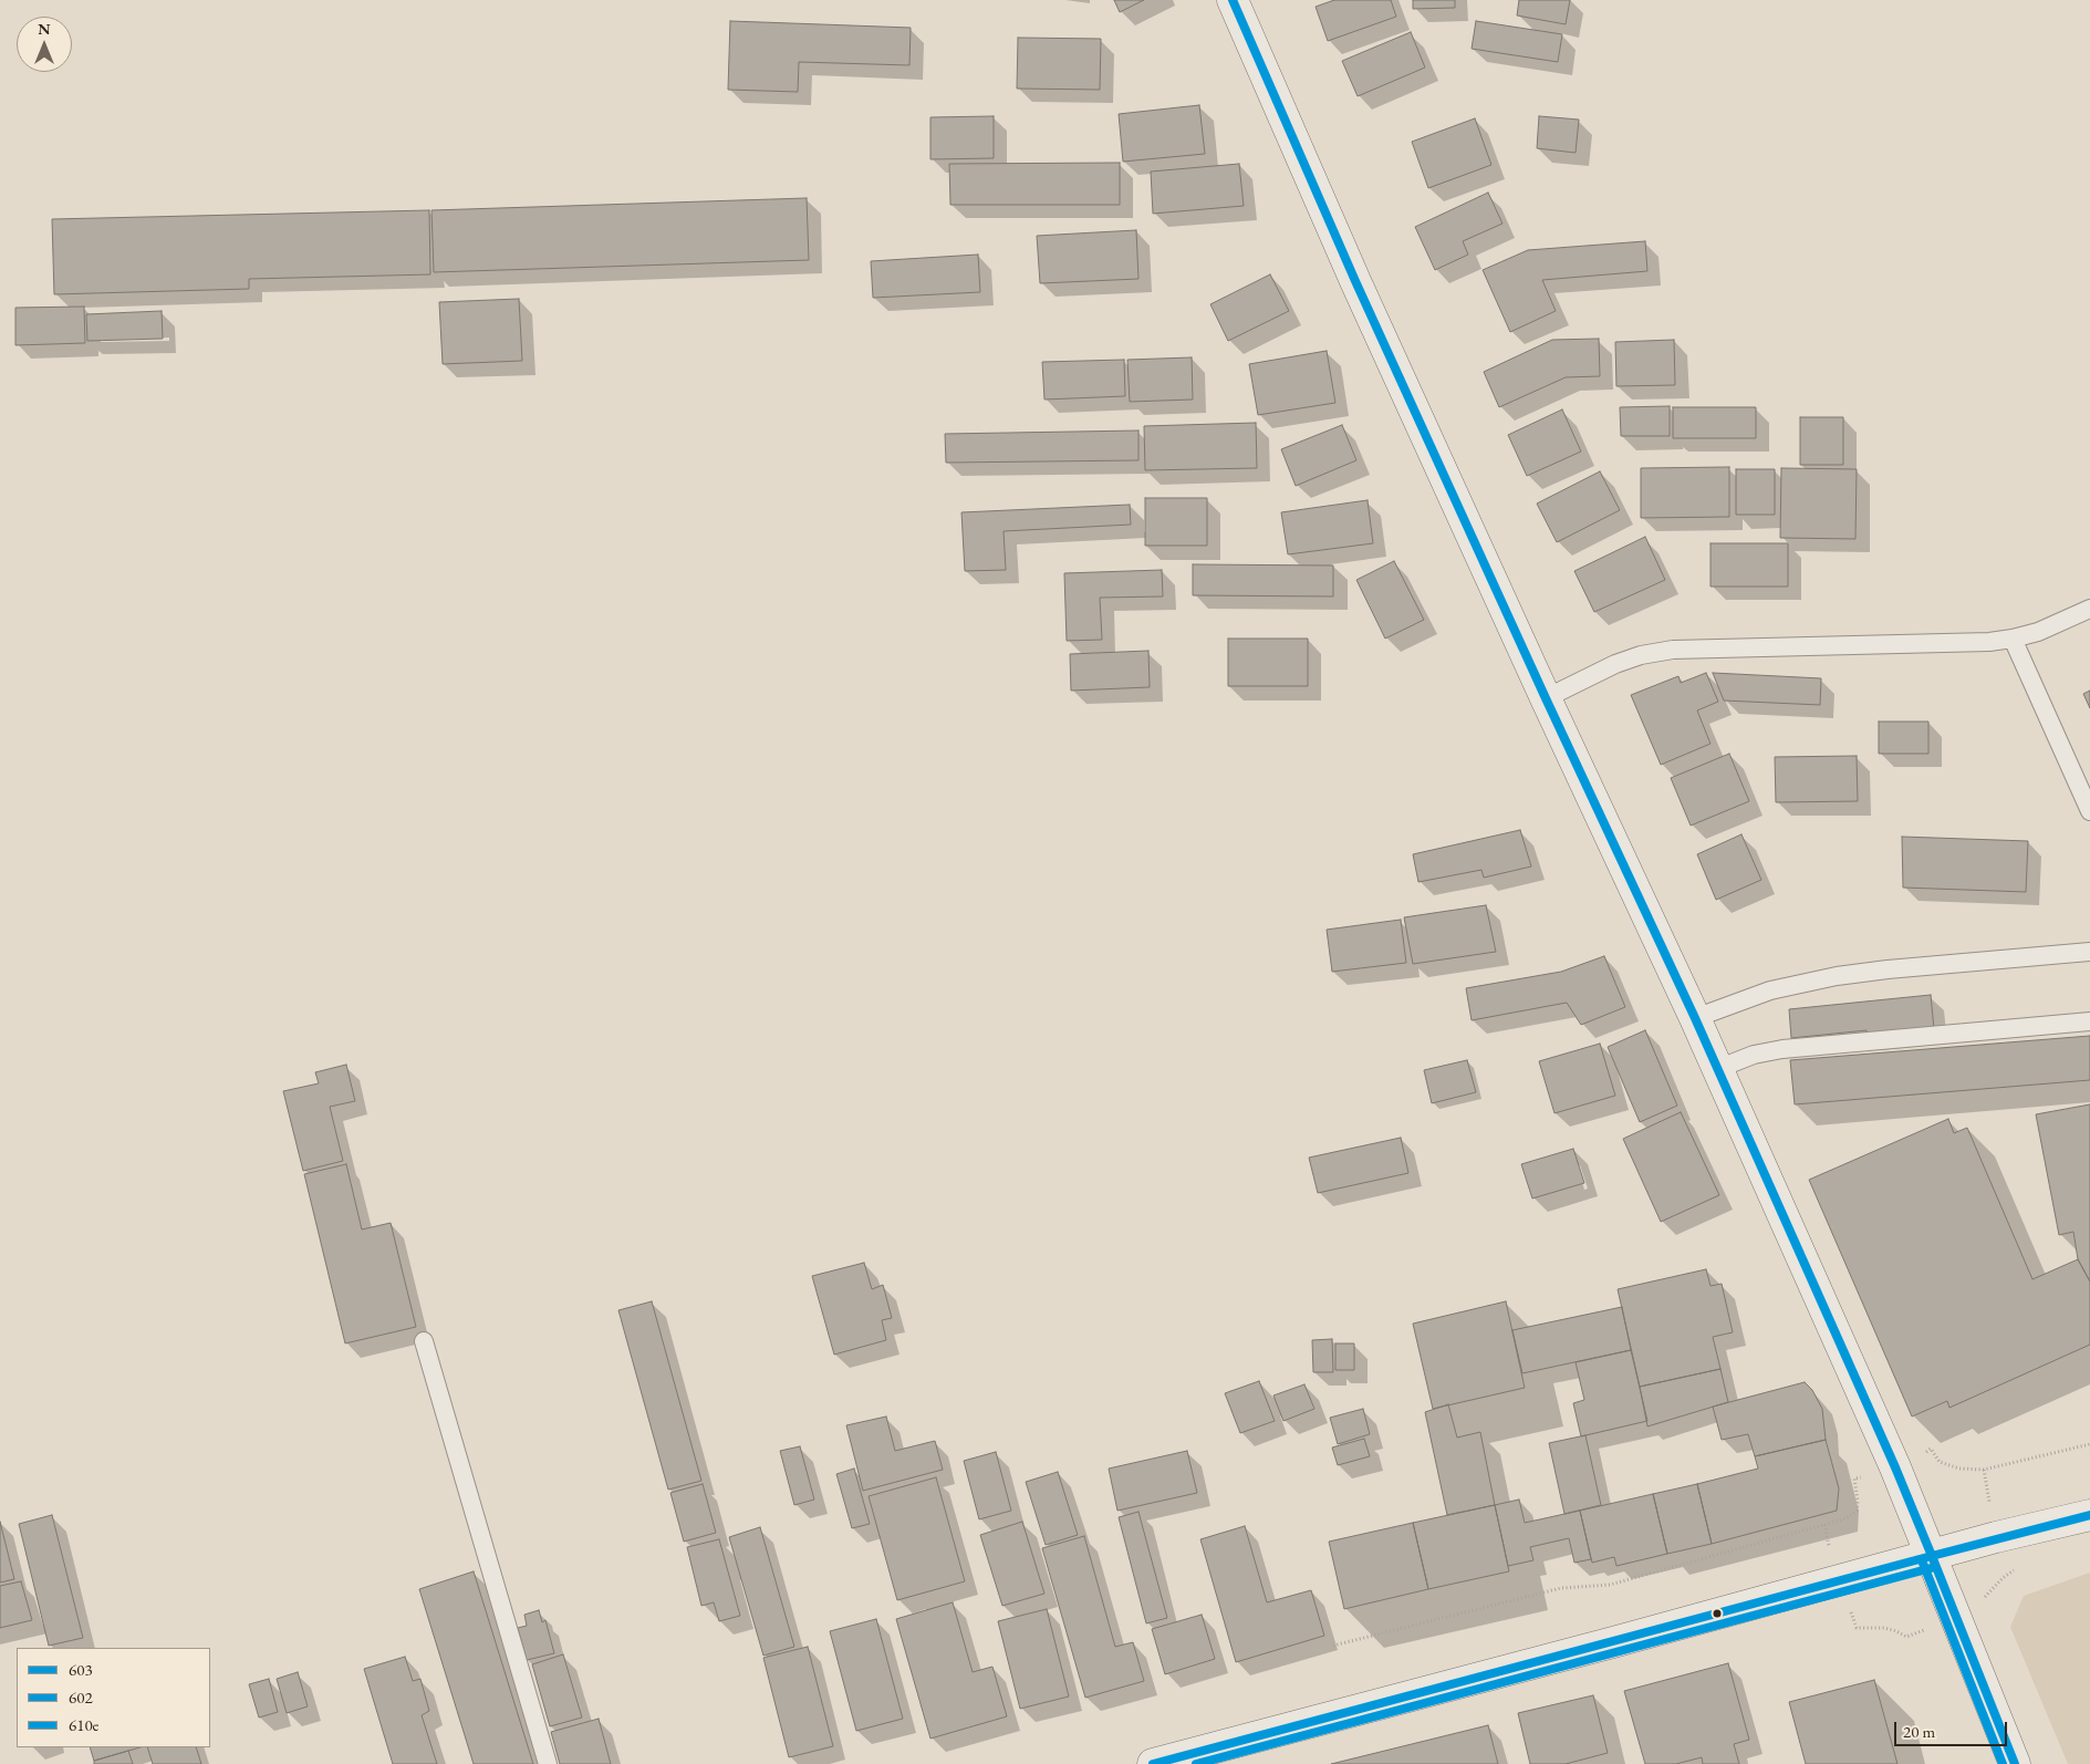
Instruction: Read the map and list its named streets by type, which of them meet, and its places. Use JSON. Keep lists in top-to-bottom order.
{
  "lines": ["transit line 603", "transit line 602", "transit line 610e"],
  "legend": ["603", "602", "610e"],
  "scale_bar": "20 m",
  "north": "top"
}
